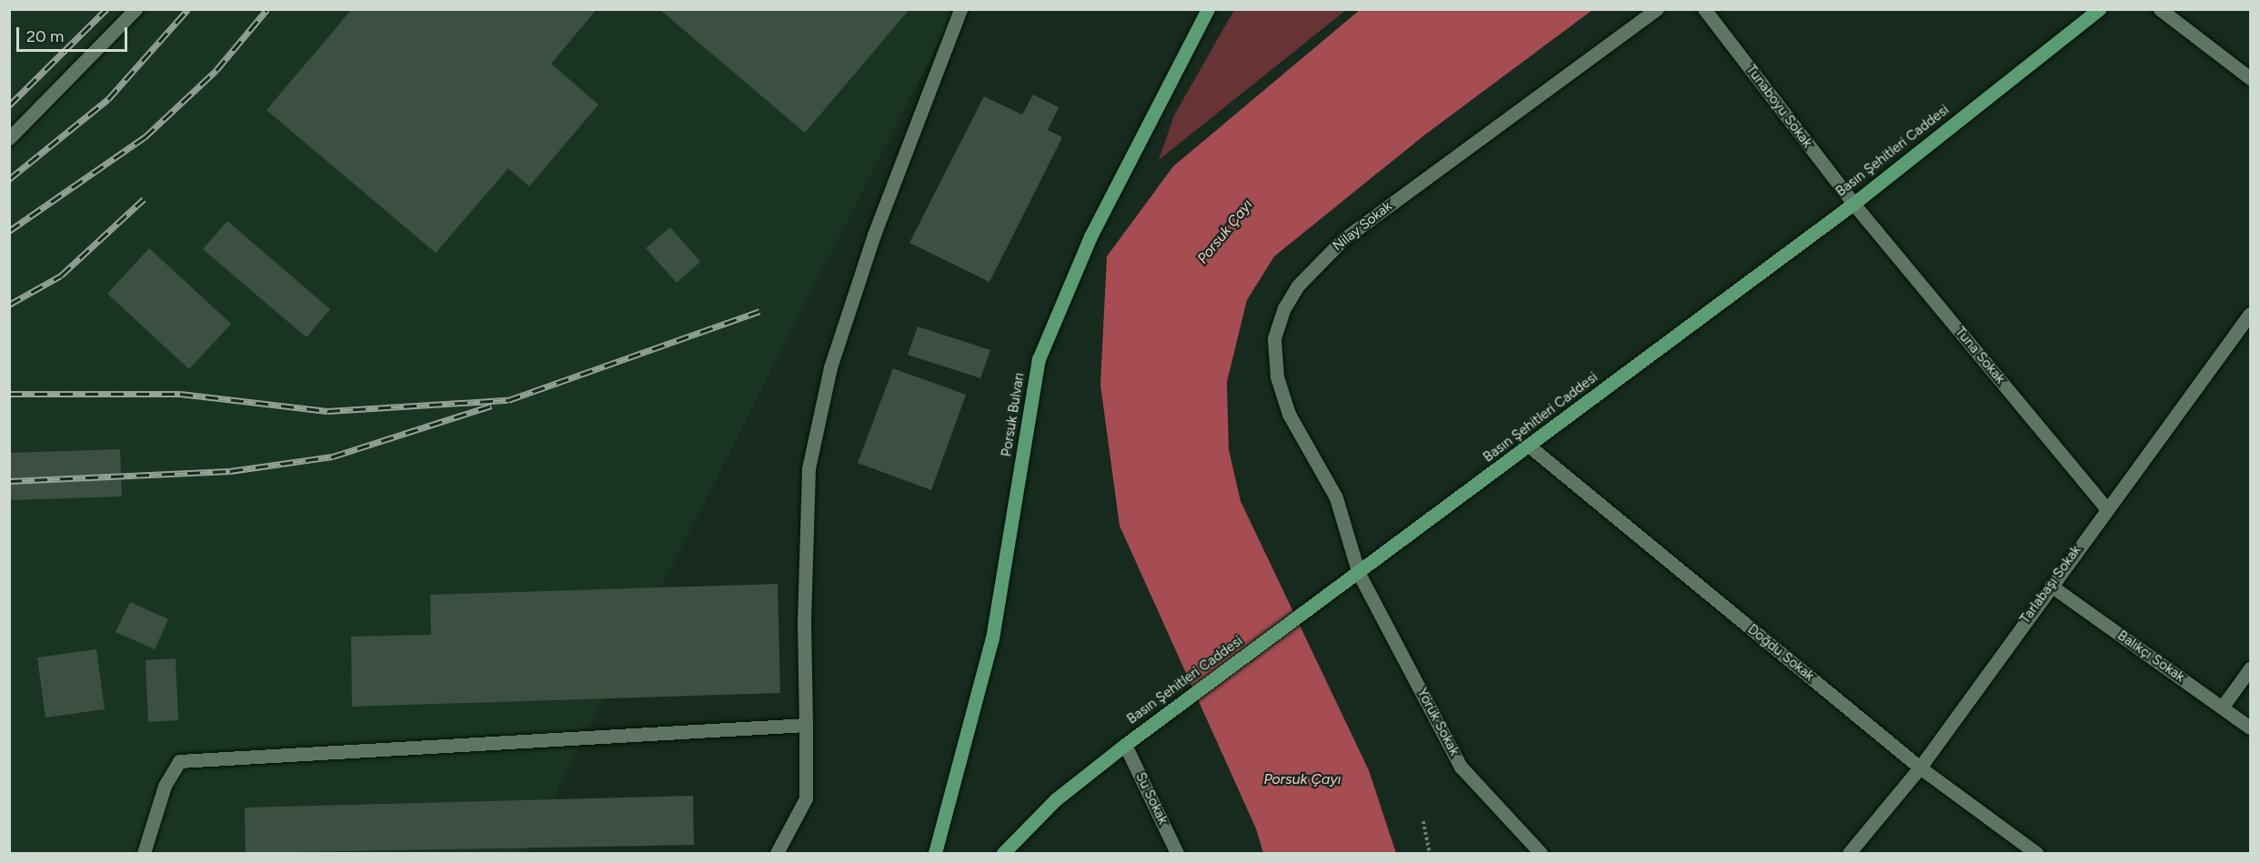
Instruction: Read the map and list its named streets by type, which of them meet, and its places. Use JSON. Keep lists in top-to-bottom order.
{
  "streets": {
    "main road": ["Basın Şehitleri Caddesi", "Porsuk Bulvarı"],
    "street": [
      "Tunaboyu Sokak",
      "Nilay Sokak",
      "Tuna Sokak",
      "Tarlabaşı Sokak",
      "Doğdu Sokak",
      "Balıkçı Sokak",
      "Yörük Sokak",
      "Su Sokak"
    ]
  },
  "crossings": [
    ["Tunaboyu Sokak", "Basın Şehitleri Caddesi"],
    ["Tunaboyu Sokak", "Tuna Sokak"],
    ["Basın Şehitleri Caddesi", "Nilay Sokak"],
    ["Basın Şehitleri Caddesi", "Tuna Sokak"],
    ["Basın Şehitleri Caddesi", "Doğdu Sokak"],
    ["Basın Şehitleri Caddesi", "Yörük Sokak"],
    ["Basın Şehitleri Caddesi", "Su Sokak"],
    ["Nilay Sokak", "Yörük Sokak"],
    ["Tuna Sokak", "Tarlabaşı Sokak"],
    ["Tarlabaşı Sokak", "Doğdu Sokak"],
    ["Tarlabaşı Sokak", "Balıkçı Sokak"]
  ],
  "water": ["Porsuk Çayı"],
  "scale_bar": "20 m"
}
